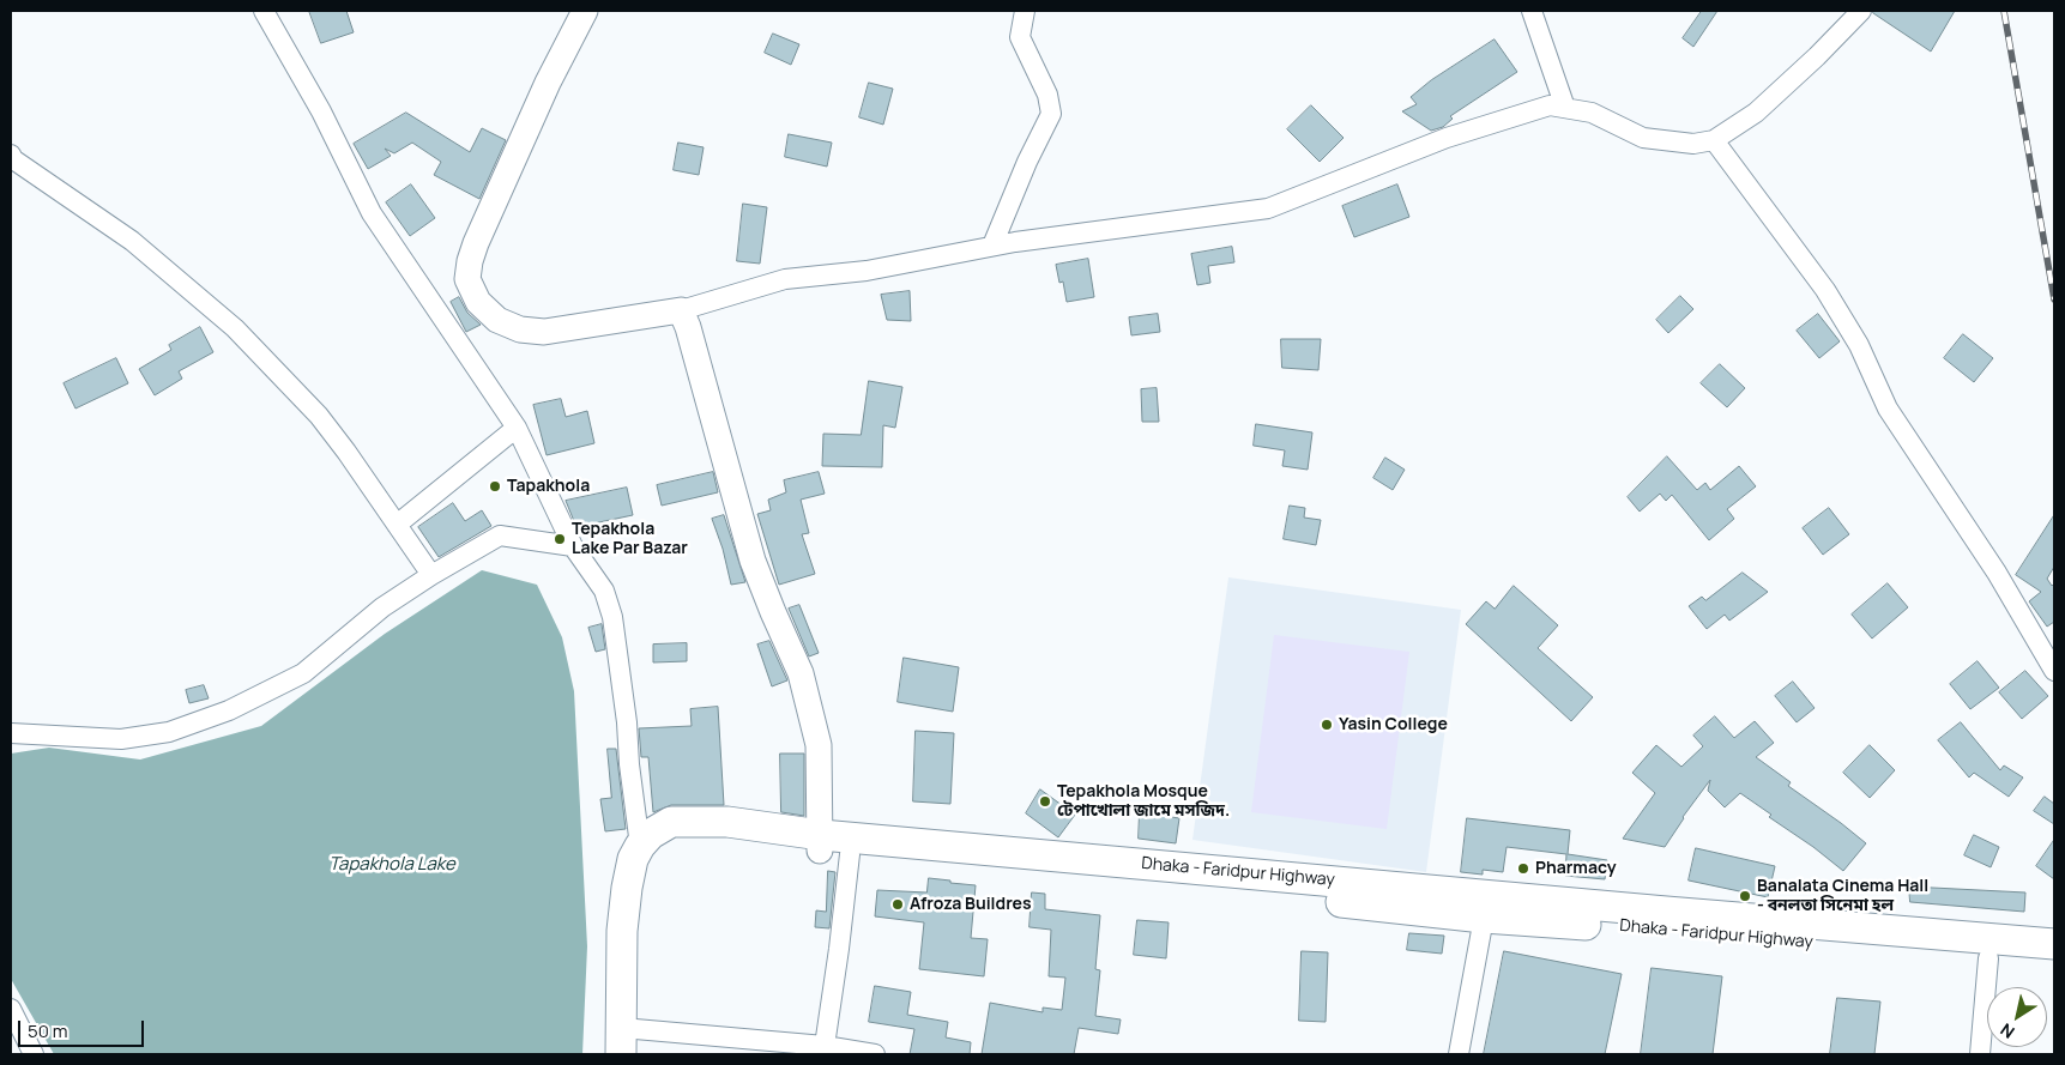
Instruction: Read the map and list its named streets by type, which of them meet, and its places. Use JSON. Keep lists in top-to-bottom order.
{
  "streets": {
    "highway": ["Dhaka - Faridpur Highway"]
  },
  "water": ["Tapakhola Lake"],
  "places": [
    "Tapakhola",
    "Tepakhola Lake Par Bazar",
    "Yasin College",
    "Tepakhola Mosque টেপাখোলা জামে মসজিদ.",
    "Pharmacy",
    "Banalata Cinema Hall - বনলতা সিনেমা হল",
    "Afroza Buildres"
  ],
  "scale_bar": "50 m",
  "north": "bottom left"
}
